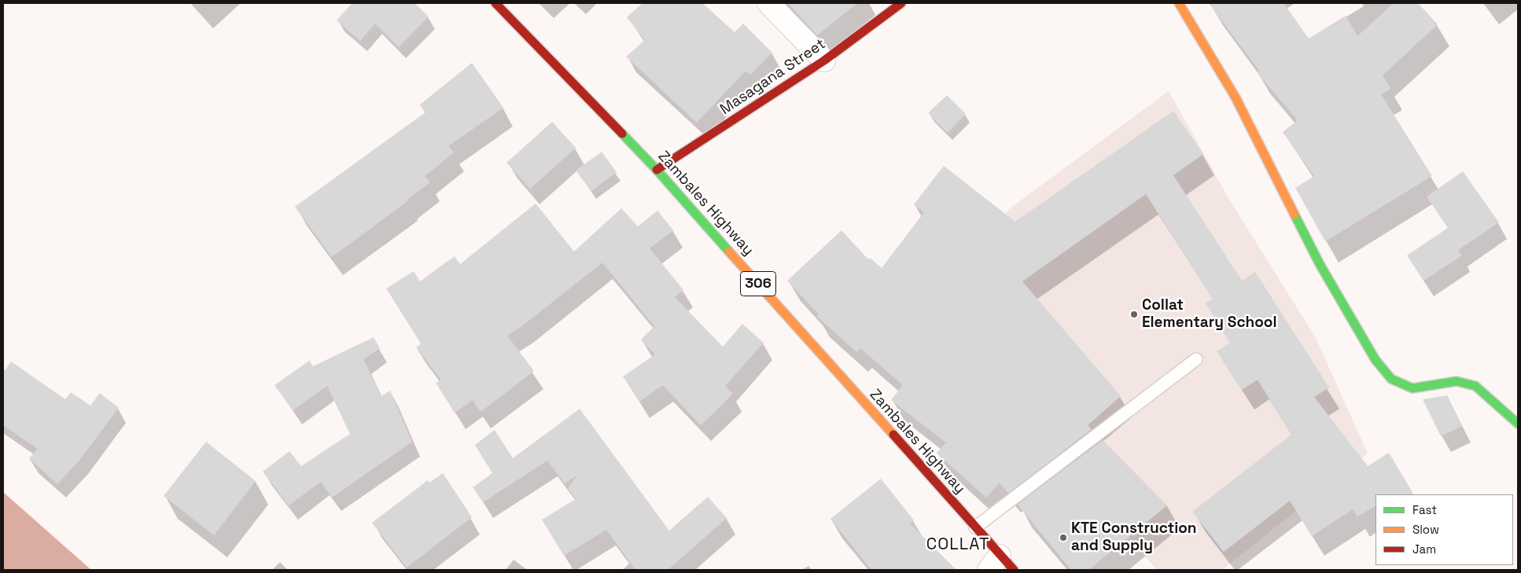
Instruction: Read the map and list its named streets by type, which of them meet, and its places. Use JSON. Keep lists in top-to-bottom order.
{
  "streets": {
    "street": ["Masagana Street", "Zambales Highway", "306"]
  },
  "crossings": [
    ["Masagana Street", "Zambales Highway"]
  ],
  "districts": ["COLLAT"],
  "places": ["Collat Elementary School", "KTE Construction and Supply"],
  "legend": ["Fast", "Slow", "Jam"]
}
